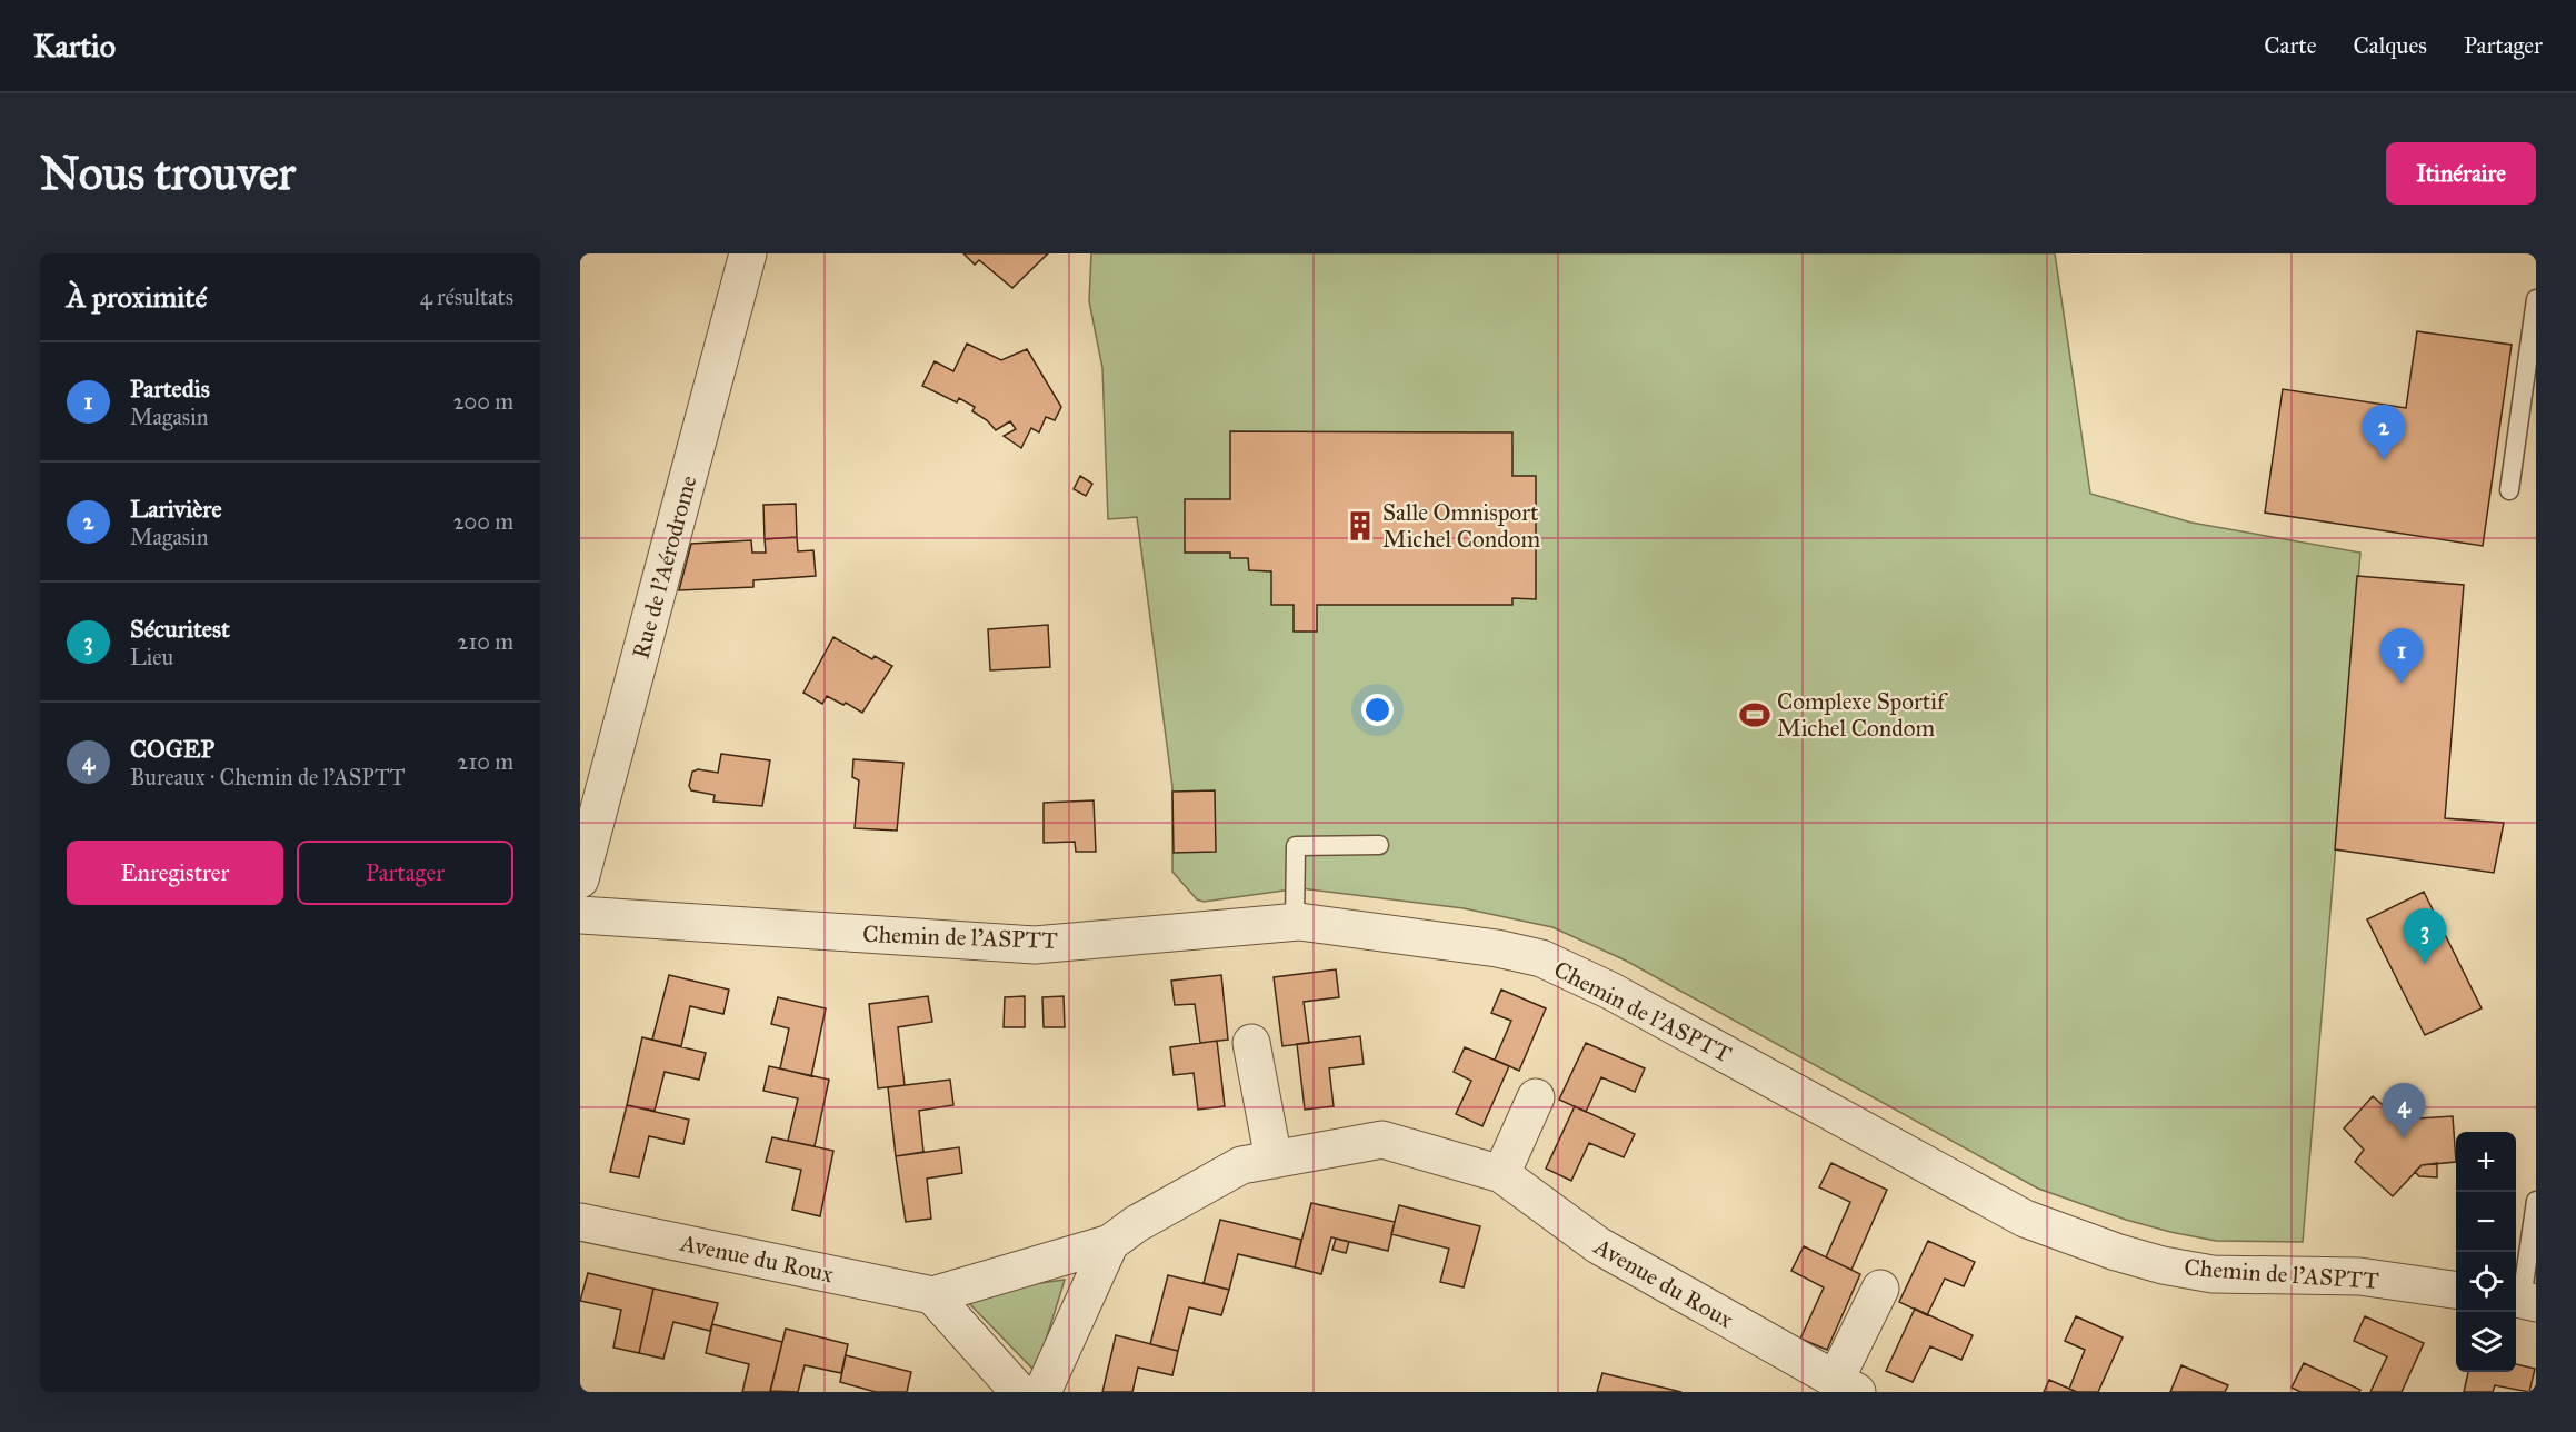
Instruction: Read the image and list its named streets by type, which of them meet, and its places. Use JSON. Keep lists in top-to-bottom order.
{
  "streets": {
    "street": ["Rue de l'Aérodrome", "Chemin de l'ASPTT", "Avenue du Roux"]
  },
  "places": {
    "building": ["Salle Omnisport Michel Condom"],
    "sports": ["Complexe Sportif Michel Condom"]
  },
  "page": {
    "header": "Kartio",
    "nav": ["Carte", "Calques", "Partager"],
    "buttons": [
      "Itinéraire",
      ["Enregistrer", "Partager"]
    ],
    "title": "Nous trouver",
    "heading": ["À proximité", "4 résultats"],
    "list": [
      {
        "mark": "1",
        "name": "Partedis",
        "note": "Magasin",
        "value": "200 m"
      },
      {
        "mark": "2",
        "name": "Larivière",
        "note": "Magasin",
        "value": "200 m"
      },
      {
        "mark": "3",
        "name": "Sécuritest",
        "note": "Lieu",
        "value": "210 m"
      },
      {
        "mark": "4",
        "name": "COGEP",
        "note": "Bureaux · Chemin de l'ASPTT",
        "value": "210 m"
      }
    ],
    "pins": [
      "2",
      "1",
      "3",
      "4"
    ],
    "map_buttons": ["+", "−"]
  }
}
